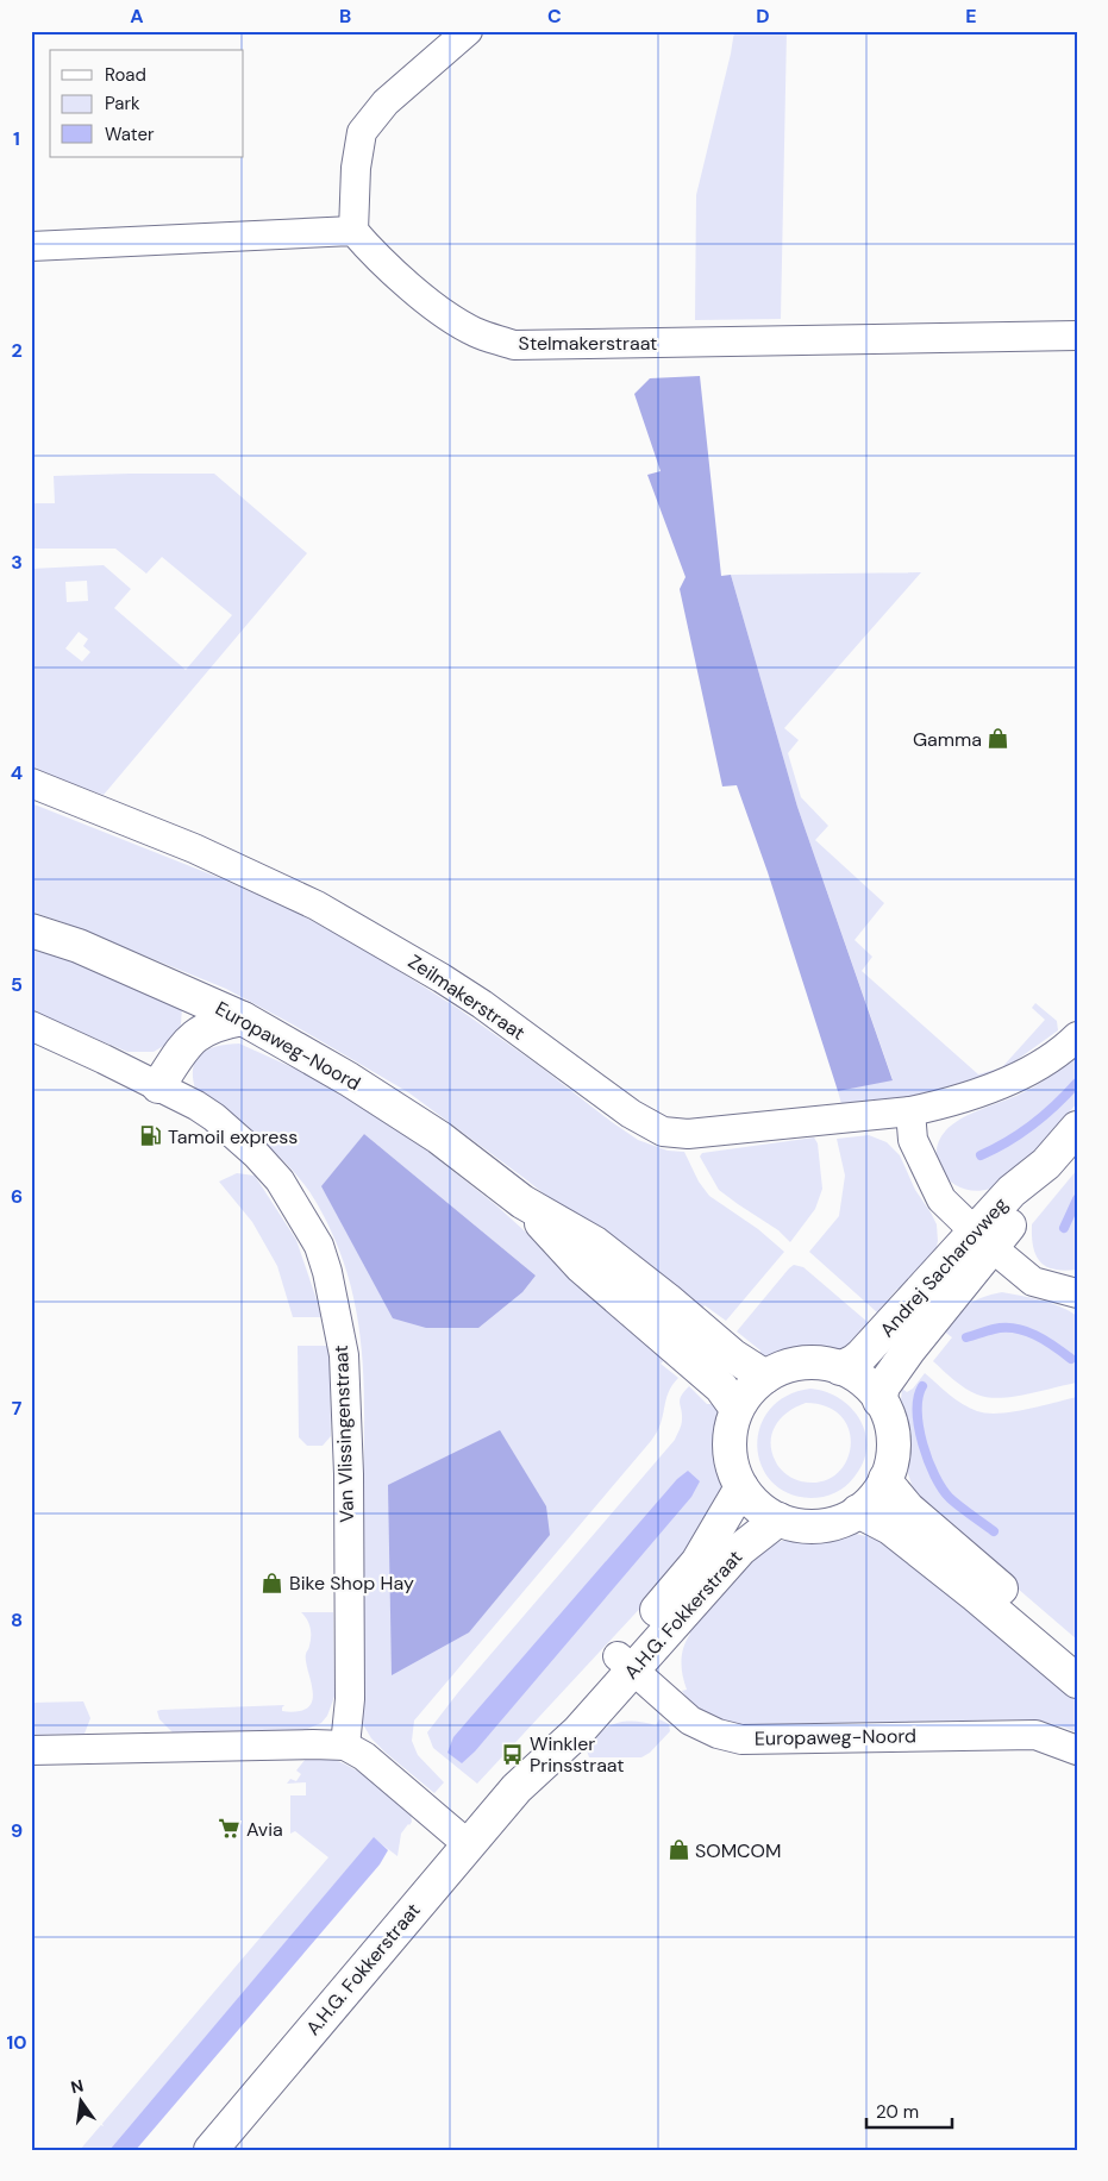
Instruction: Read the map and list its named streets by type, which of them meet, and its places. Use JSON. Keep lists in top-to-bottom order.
{
  "streets": {
    "main road": ["Europaweg-Noord", "Andrej Sacharovweg", "A.H.G. Fokkerstraat"],
    "street": ["Stelmakerstraat", "Zeilmakerstraat", "Van Vlissingenstraat"]
  },
  "crossings": [
    ["Europaweg-Noord", "Andrej Sacharovweg"],
    ["Europaweg-Noord", "A.H.G. Fokkerstraat"],
    ["Andrej Sacharovweg", "A.H.G. Fokkerstraat"]
  ],
  "places": {
    "shop": ["Gamma", "Bike Shop Hay", "SOMCOM"],
    "fuel station": ["Tamoil express"],
    "bus stop": ["Winkler Prinsstraat"],
    "supermarket": ["Avia"]
  },
  "legend": ["Road", "Park", "Water"],
  "scale_bar": "20 m",
  "north": "top",
  "grid": {
    "columns": [
      "A",
      "B",
      "C",
      "D",
      "E"
    ],
    "rows": [
      "1",
      "2",
      "3",
      "4",
      "5",
      "6",
      "7",
      "8",
      "9",
      "10"
    ]
  }
}
